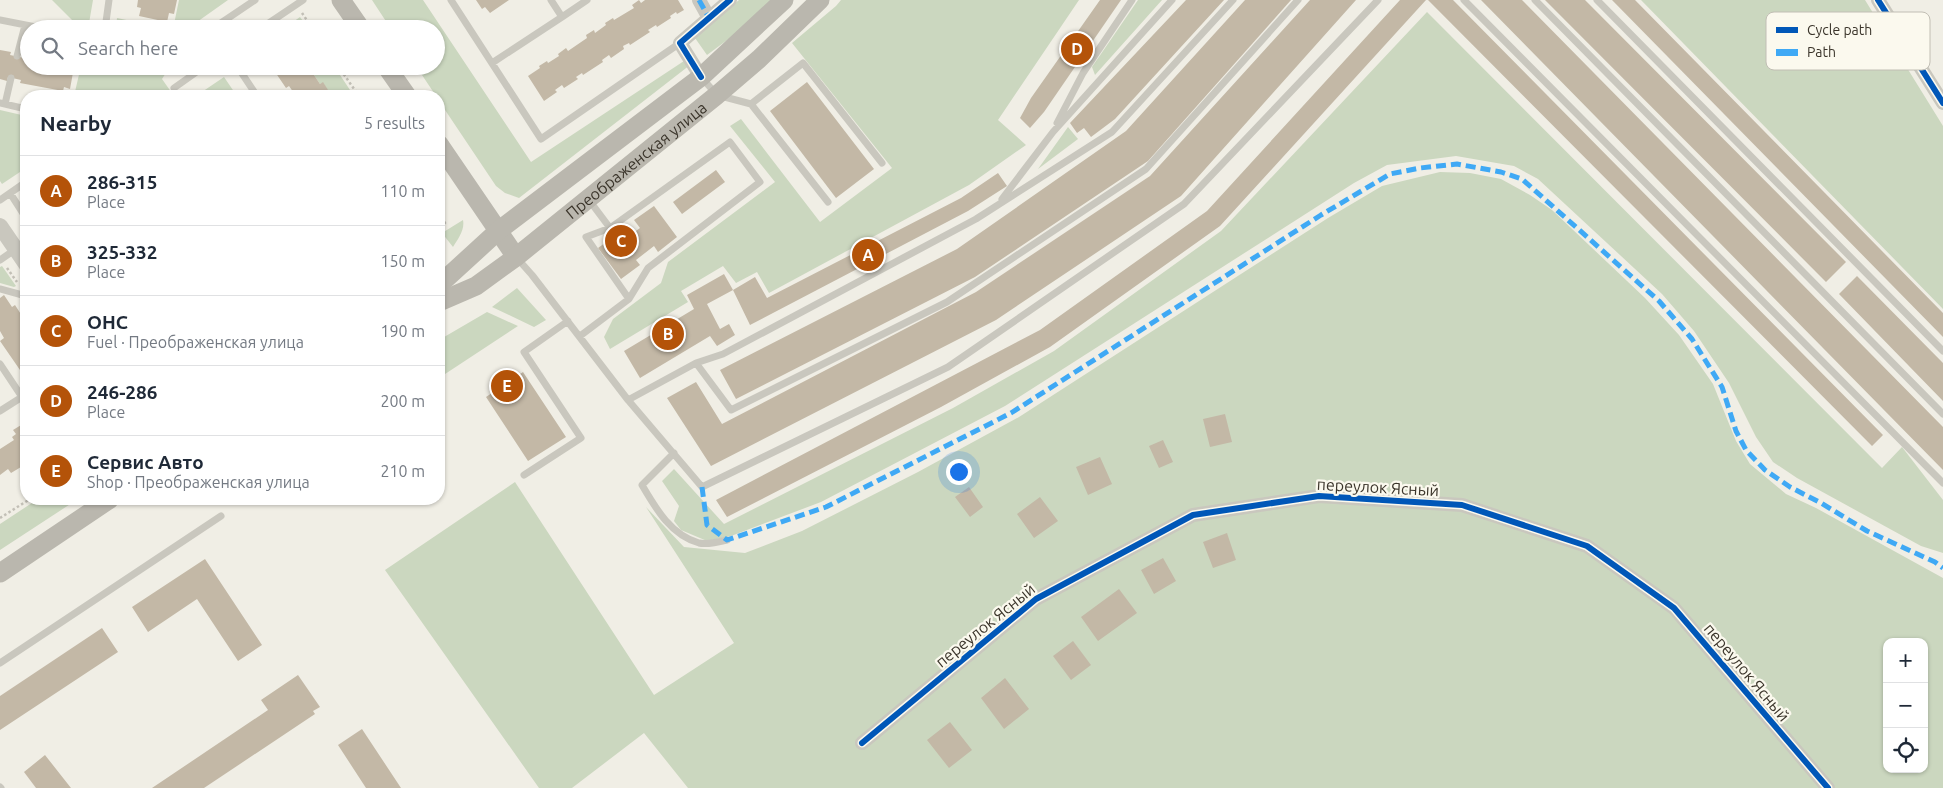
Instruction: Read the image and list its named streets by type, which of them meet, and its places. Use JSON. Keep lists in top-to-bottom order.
{
  "streets": {
    "main road": ["Преображенская улица"],
    "street": ["переулок Ясный"]
  },
  "legend": ["Cycle path", "Path"],
  "page": {
    "search": "Search here",
    "pins": [
      "D",
      "C",
      "A",
      "B",
      "E"
    ],
    "heading": ["Nearby", "5 results"],
    "list": [
      {
        "mark": "A",
        "name": "286-315",
        "note": "Place",
        "value": "110 m"
      },
      {
        "mark": "B",
        "name": "325-332",
        "note": "Place",
        "value": "150 m"
      },
      {
        "mark": "C",
        "name": "ОНС",
        "note": "Fuel · Преображенская улица",
        "value": "190 m"
      },
      {
        "mark": "D",
        "name": "246-286",
        "note": "Place",
        "value": "200 m"
      },
      {
        "mark": "E",
        "name": "Сервис Авто",
        "note": "Shop · Преображенская улица",
        "value": "210 m"
      }
    ],
    "map_buttons": ["+", "−"]
  }
}
